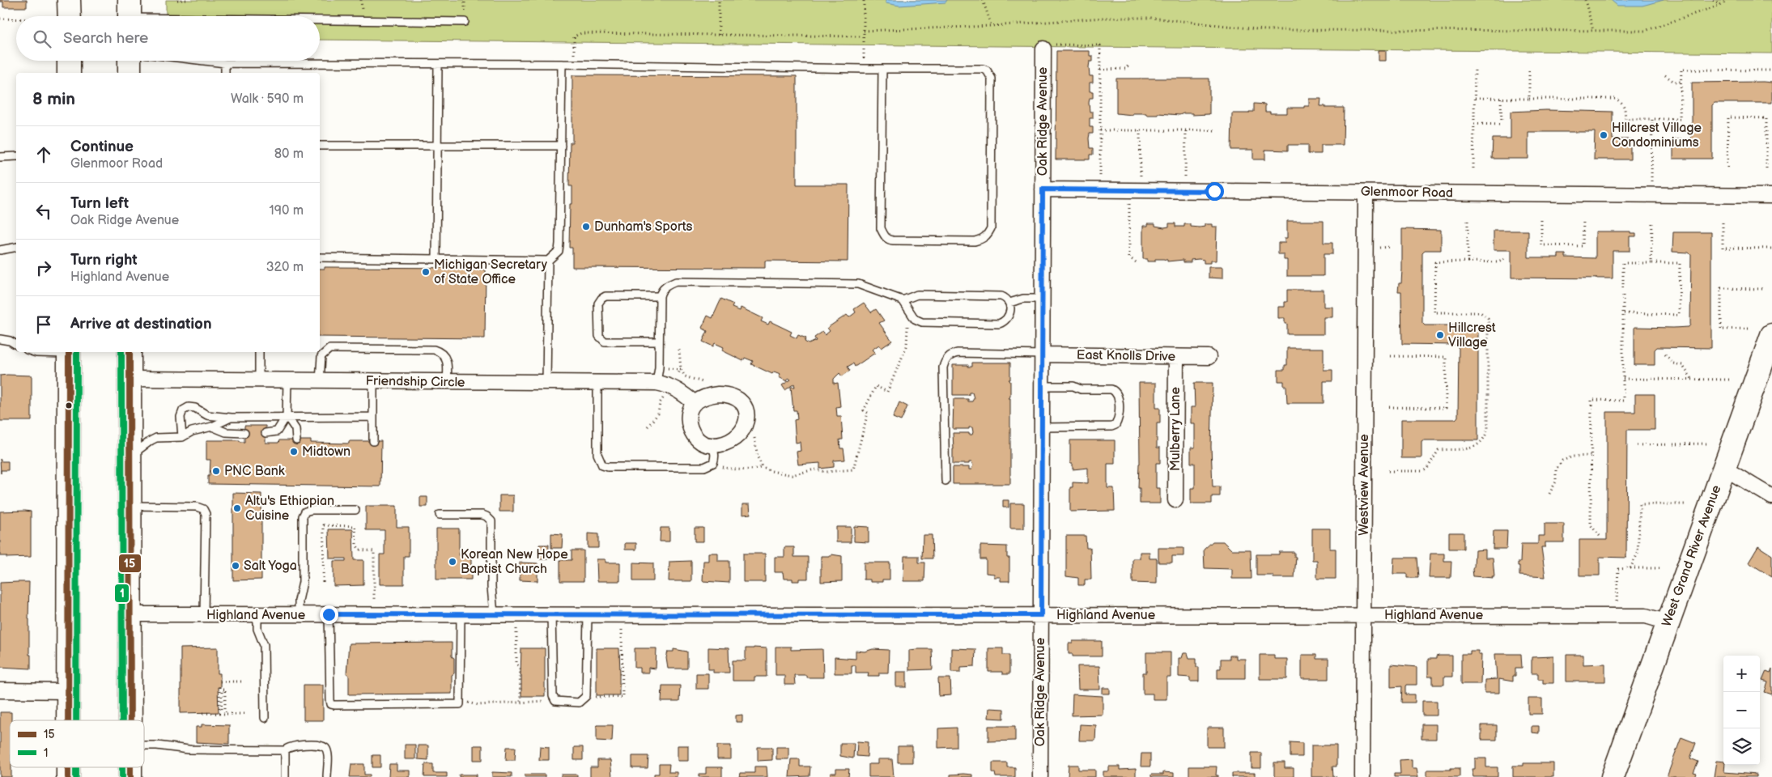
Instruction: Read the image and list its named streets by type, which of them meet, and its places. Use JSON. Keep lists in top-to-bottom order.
{
  "streets": {
    "main road": ["West Grand River Avenue"],
    "street": [
      "Oak Ridge Avenue",
      "Glenmoor Road",
      "East Knolls Drive",
      "Friendship Circle",
      "Mulberry Lane",
      "Westview Avenue",
      "Highland Avenue"
    ]
  },
  "crossings": [
    ["Oak Ridge Avenue", "Glenmoor Road"],
    ["Oak Ridge Avenue", "East Knolls Drive"],
    ["Oak Ridge Avenue", "Highland Avenue"],
    ["Glenmoor Road", "Westview Avenue"],
    ["East Knolls Drive", "Mulberry Lane"],
    ["Westview Avenue", "Highland Avenue"],
    ["West Grand River Avenue", "Highland Avenue"]
  ],
  "places": [
    "Hillcrest Village Condominiums",
    "Dunham's Sports",
    "Michigan Secretary of State Office",
    "Hillcrest Village",
    "Midtown",
    "PNC Bank",
    "Altu's Ethiopian Cuisine",
    "Korean New Hope Baptist Church",
    "Salt Yoga"
  ],
  "lines": ["transit line 15", "transit line 1"],
  "legend": ["15", "1"],
  "page": {
    "search": "Search here",
    "heading": ["8 min", "Walk · 590 m"],
    "list": [
      ["Continue", "Glenmoor Road", "80 m"],
      ["Turn left", "Oak Ridge Avenue", "190 m"],
      ["Turn right", "Highland Avenue", "320 m"],
      "Arrive at destination"
    ],
    "map_buttons": ["+", "−"]
  }
}
